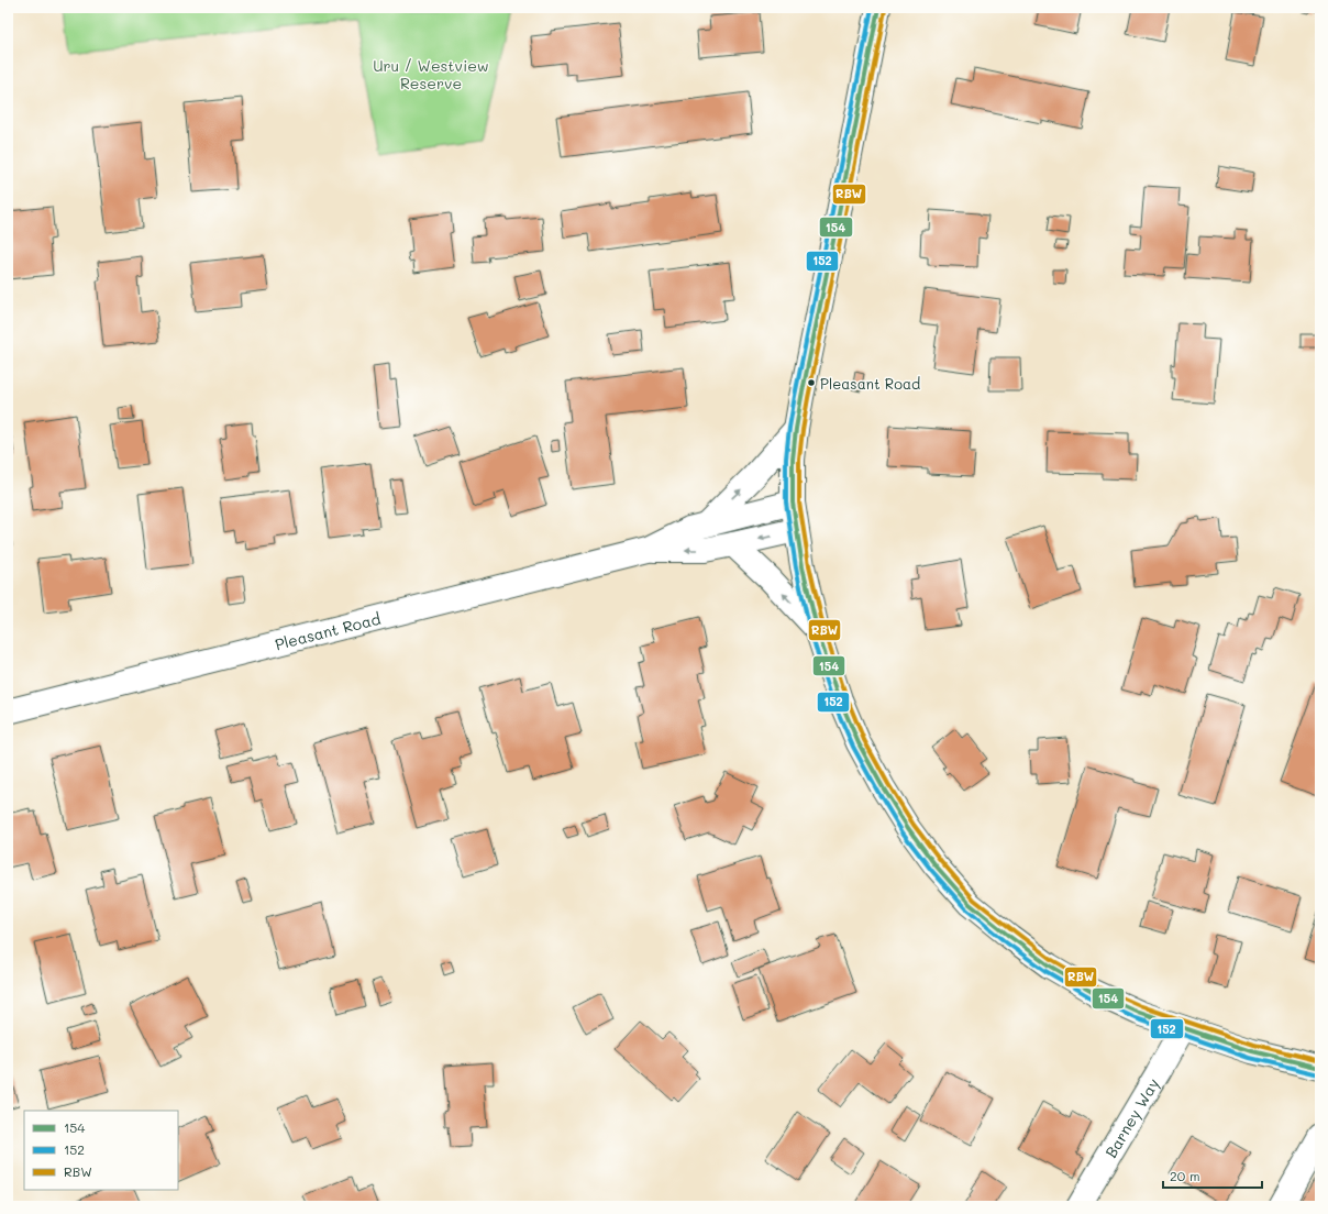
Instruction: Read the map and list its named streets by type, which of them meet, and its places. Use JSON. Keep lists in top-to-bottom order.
{
  "streets": {
    "main road": ["Pleasant Road", "Barney Way"]
  },
  "parks": ["Uru / Westview Reserve"],
  "places": ["Pleasant Road"],
  "lines": ["transit line 154", "transit line 152", "transit line RBW"],
  "legend": ["154", "152", "RBW"],
  "scale_bar": "20 m"
}
